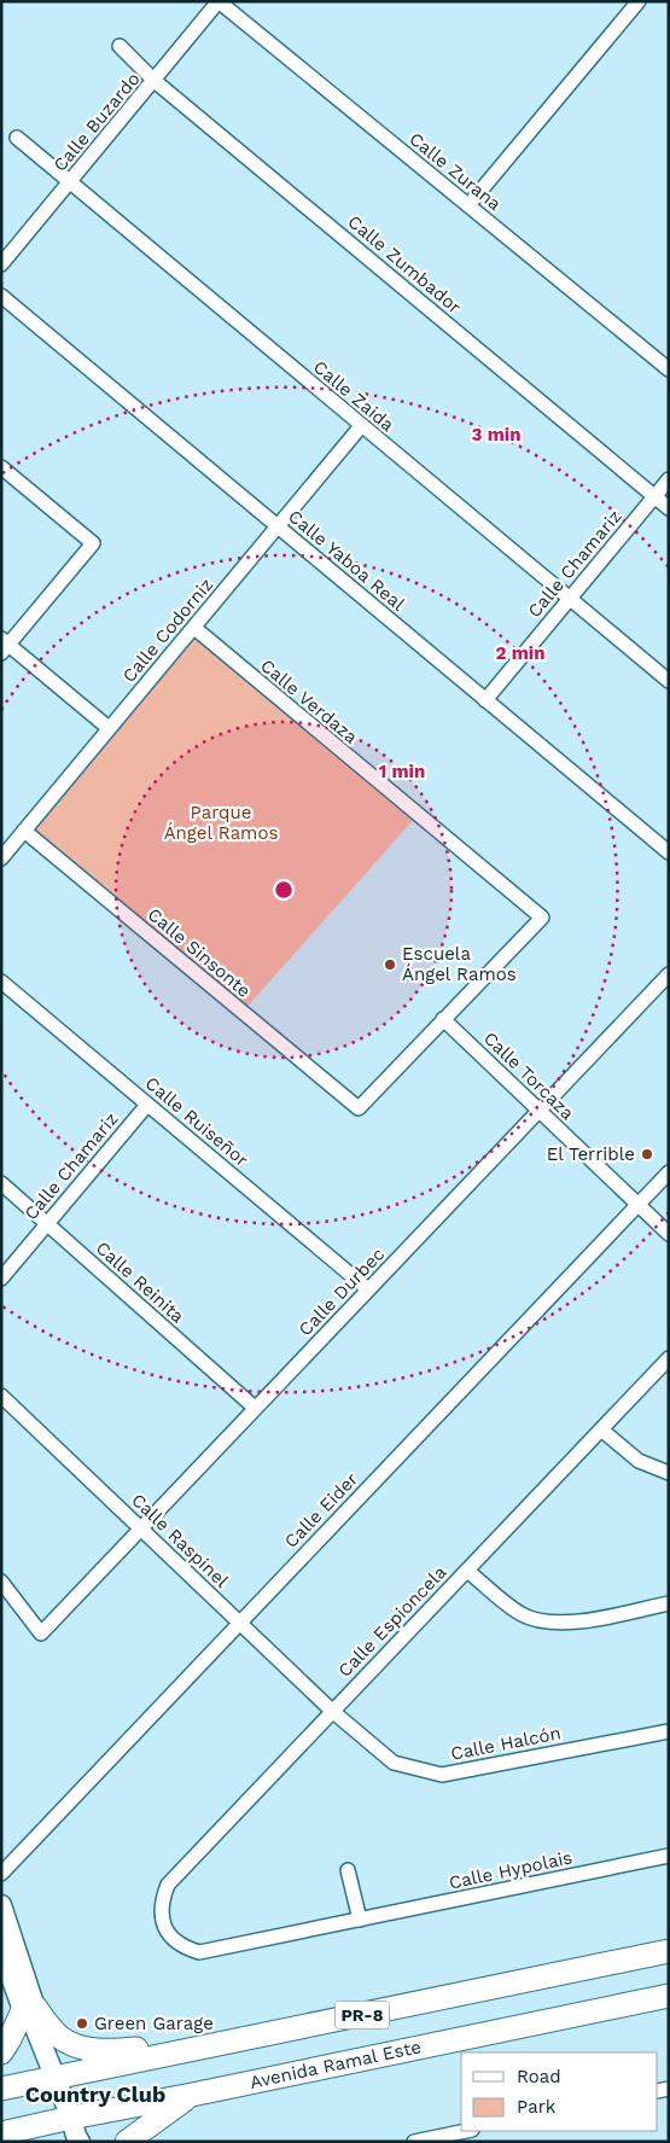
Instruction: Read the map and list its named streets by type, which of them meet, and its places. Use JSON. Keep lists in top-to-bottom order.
{
  "streets": {
    "main road": ["PR-8", "Avenida Ramal Este"],
    "street": [
      "Calle Buzardo",
      "Calle Zurana",
      "Calle Zumbador",
      "Calle Zaida",
      "Calle Yaboa Real",
      "Calle Chamariz",
      "Calle Codorniz",
      "Calle Verdaza",
      "Calle Sinsonte",
      "Calle Torcaza",
      "Calle Ruiseñor",
      "Calle Reinita",
      "Calle Durbec",
      "Calle Eider",
      "Calle Raspinel",
      "Calle Espioncela",
      "Calle Halcón",
      "Calle Hypolais"
    ]
  },
  "crossings": [
    ["Calle Buzardo", "Calle Zurana"],
    ["Calle Buzardo", "Calle Zumbador"],
    ["Calle Buzardo", "Calle Zaida"],
    ["Calle Zumbador", "Calle Chamariz"],
    ["Calle Zaida", "Calle Chamariz"],
    ["Calle Zaida", "Calle Codorniz"],
    ["Calle Yaboa Real", "Calle Chamariz"],
    ["Calle Yaboa Real", "Calle Codorniz"],
    ["Calle Chamariz", "Calle Ruiseñor"],
    ["Calle Chamariz", "Calle Reinita"],
    ["Calle Codorniz", "Calle Verdaza"],
    ["Calle Codorniz", "Calle Sinsonte"],
    ["Calle Verdaza", "Calle Sinsonte"],
    ["Calle Verdaza", "Calle Torcaza"],
    ["Calle Sinsonte", "Calle Torcaza"],
    ["Calle Torcaza", "Calle Durbec"],
    ["Calle Torcaza", "Calle Eider"],
    ["Calle Ruiseñor", "Calle Durbec"],
    ["Calle Reinita", "Calle Durbec"],
    ["Calle Durbec", "Calle Raspinel"],
    ["Calle Eider", "Calle Raspinel"],
    ["Calle Raspinel", "Calle Espioncela"],
    ["Calle Raspinel", "Calle Halcón"],
    ["Calle Espioncela", "Calle Halcón"],
    ["Calle Espioncela", "Calle Hypolais"]
  ],
  "districts": ["Country Club"],
  "parks": ["Parque Ángel Ramos"],
  "places": ["Escuela Ángel Ramos", "El Terrible", "Green Garage"],
  "legend": ["Road", "Park"],
  "rings": ["3 min", "2 min", "1 min"]
}
